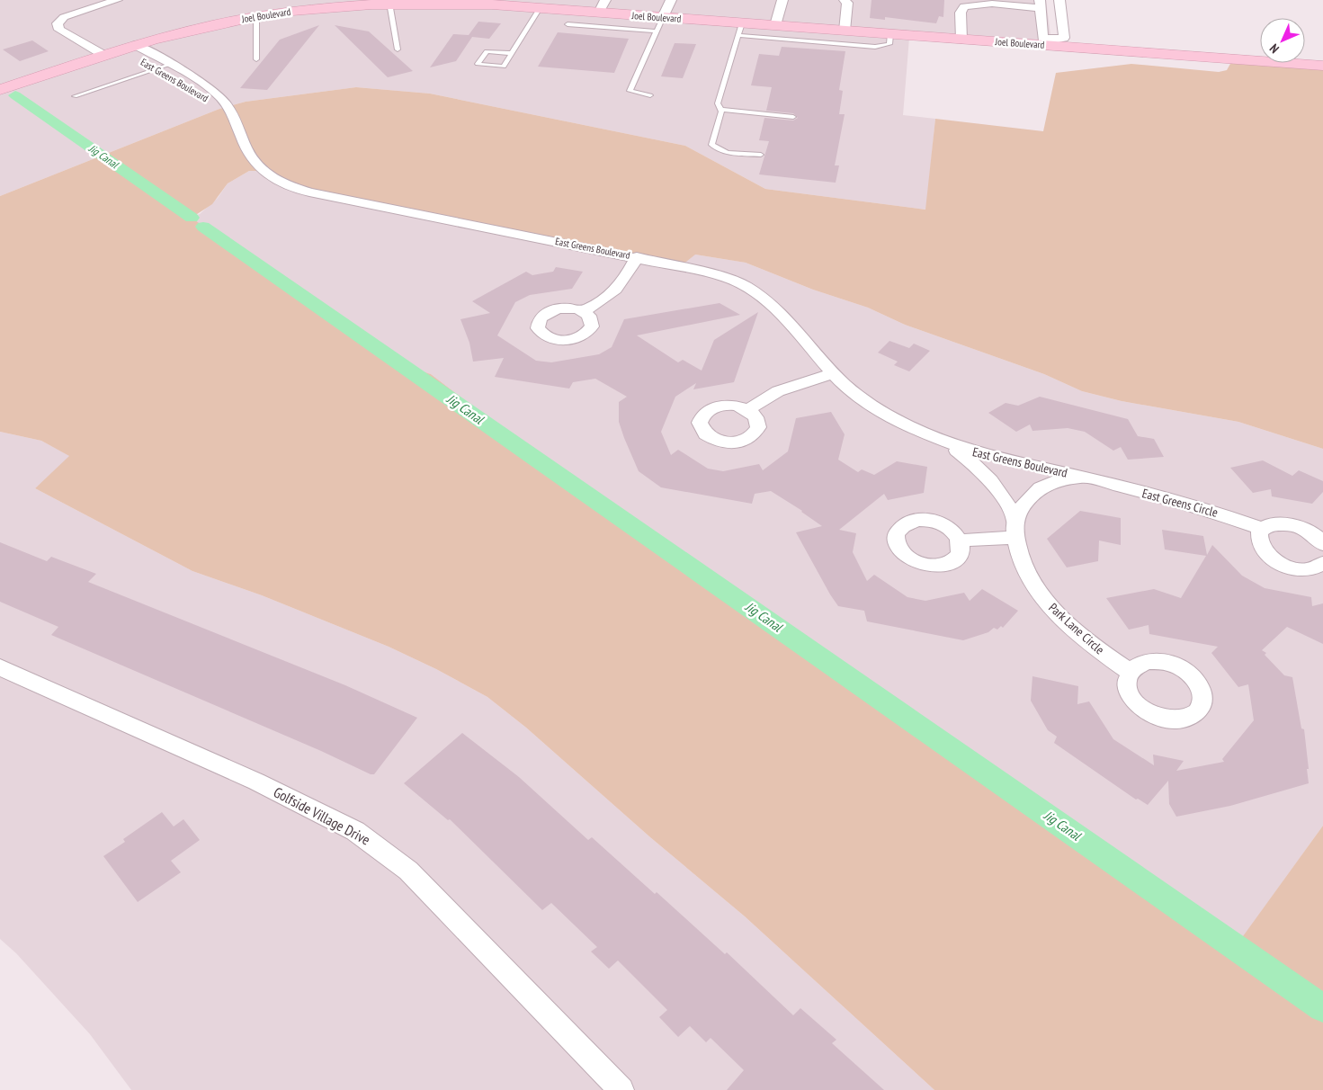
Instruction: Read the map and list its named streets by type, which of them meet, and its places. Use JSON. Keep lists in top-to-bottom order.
{
  "streets": {
    "main road": ["Joel Boulevard"],
    "street": [
      "East Greens Boulevard",
      "East Greens Circle",
      "Park Lane Circle",
      "Golfside Village Drive"
    ]
  },
  "crossings": [
    ["Joel Boulevard", "East Greens Boulevard"],
    ["East Greens Boulevard", "East Greens Circle"],
    ["East Greens Boulevard", "Park Lane Circle"]
  ],
  "water": ["Jig Canal"],
  "north": "bottom left"
}
